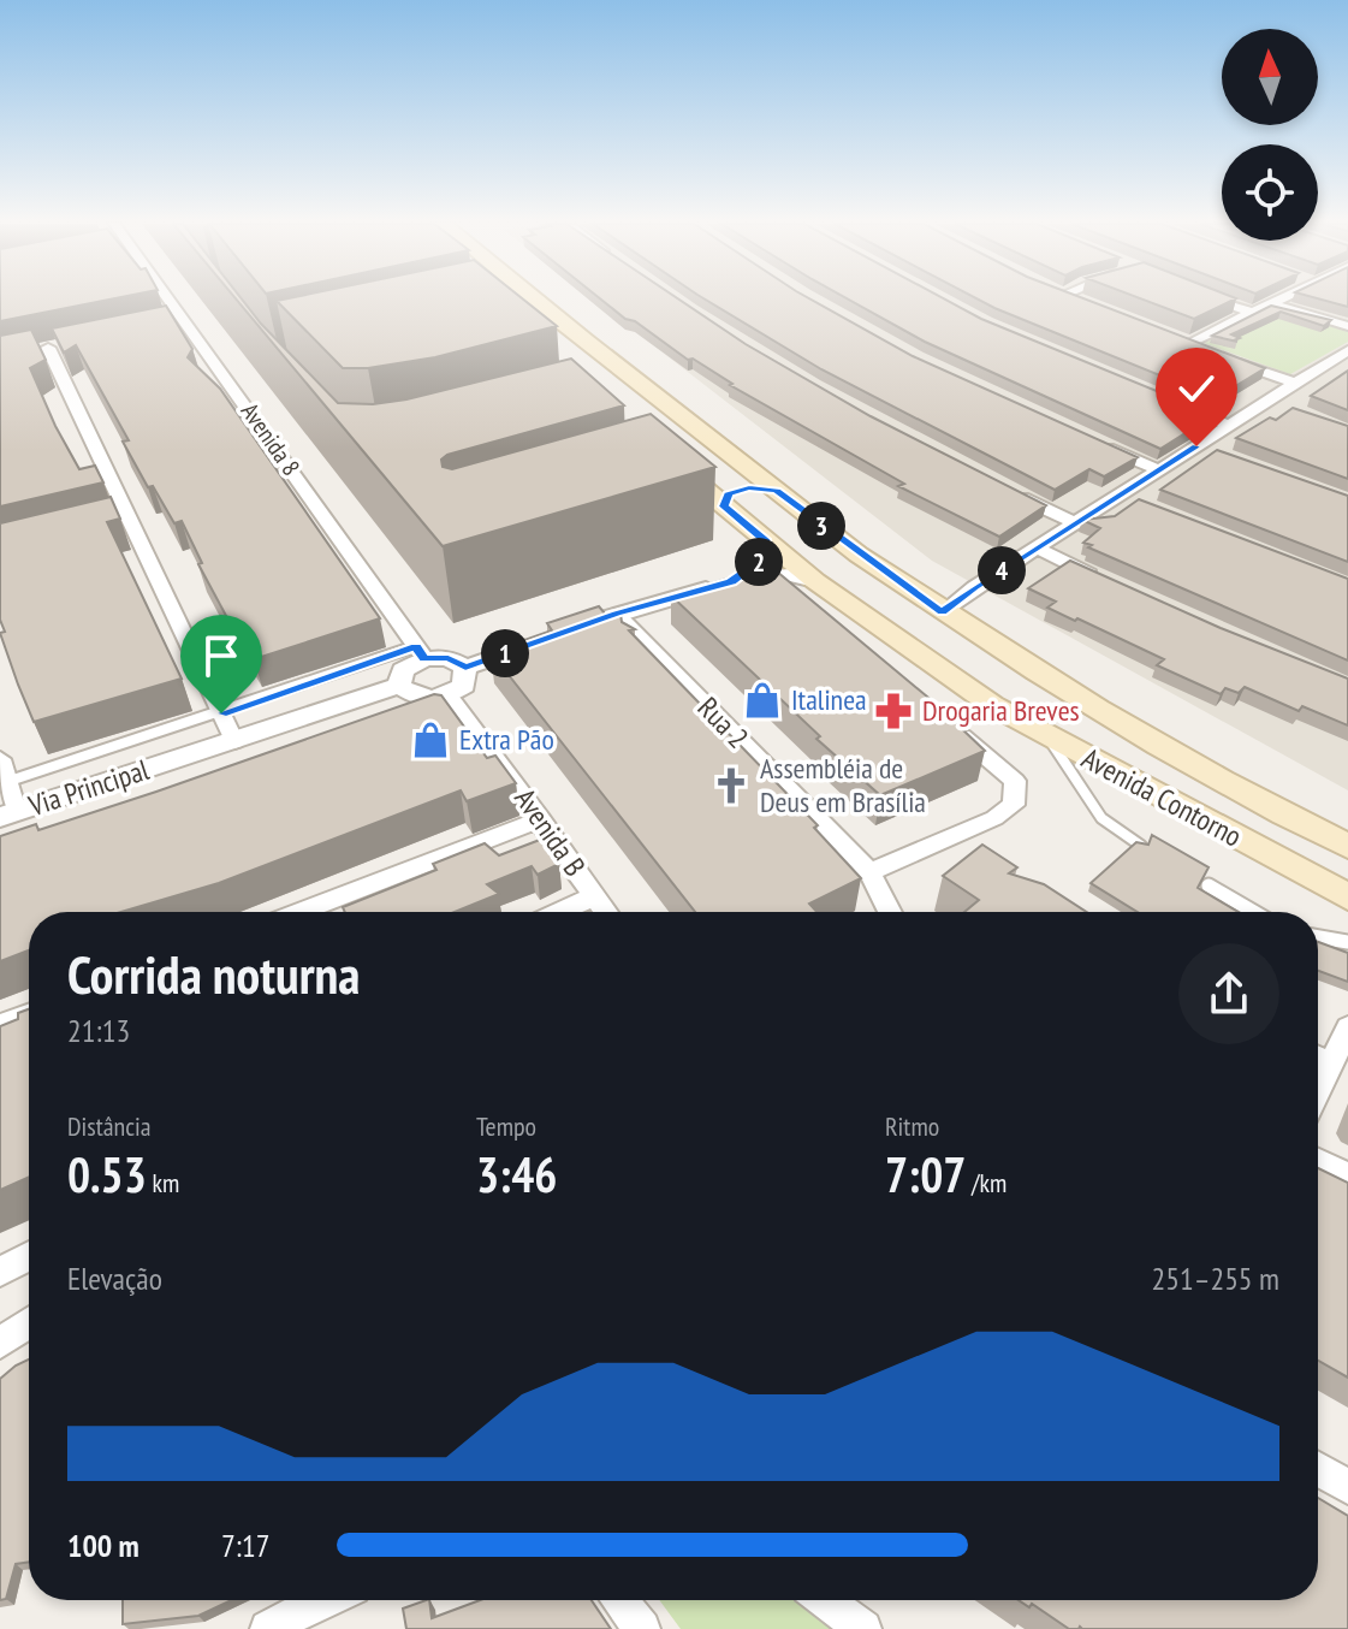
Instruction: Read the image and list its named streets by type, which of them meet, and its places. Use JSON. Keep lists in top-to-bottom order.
{
  "streets": {
    "main road": ["Avenida Contorno"],
    "street": [
      "Avenida 8",
      "Rua 2",
      "Via Principal",
      "Avenida B"
    ]
  },
  "crossings": [
    ["Avenida 8", "Via Principal"],
    ["Avenida 8", "Avenida B"],
    ["Via Principal", "Avenida B"]
  ],
  "places": {
    "shop": ["Italinea", "Extra Pão"],
    "pharmacy": ["Drogaria Breves"],
    "church": ["Assembléia de Deus em Brasília"]
  },
  "north": "top",
  "page": {
    "pins": [
      "3",
      "2",
      "4",
      "1"
    ],
    "heading": ["Corrida noturna", "21:13"],
    "stats": [
      ["Distância", "0.53 km"],
      ["Tempo", "3:46"],
      ["Ritmo", "7:07 /km"]
    ],
    "chart": ["Elevação", "251–255 m"],
    "list": [
      {
        "name": "100 m",
        "note": "7:17"
      }
    ]
  }
}
